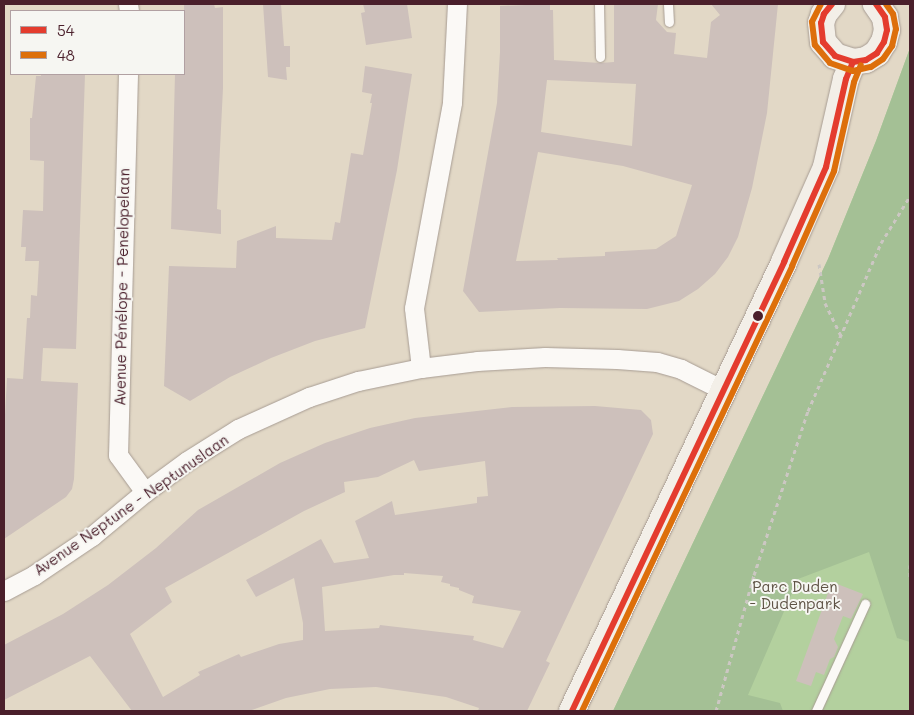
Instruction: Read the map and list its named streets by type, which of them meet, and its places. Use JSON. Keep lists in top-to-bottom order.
{
  "streets": {
    "street": ["Avenue Pénélope - Penelopelaan", "Avenue Neptune - Neptunuslaan"]
  },
  "crossings": [
    ["Avenue Pénélope - Penelopelaan", "Avenue Neptune - Neptunuslaan"]
  ],
  "parks": ["Parc Duden - Dudenpark"],
  "lines": ["transit line 54", "transit line 48"],
  "legend": ["54", "48"]
}
